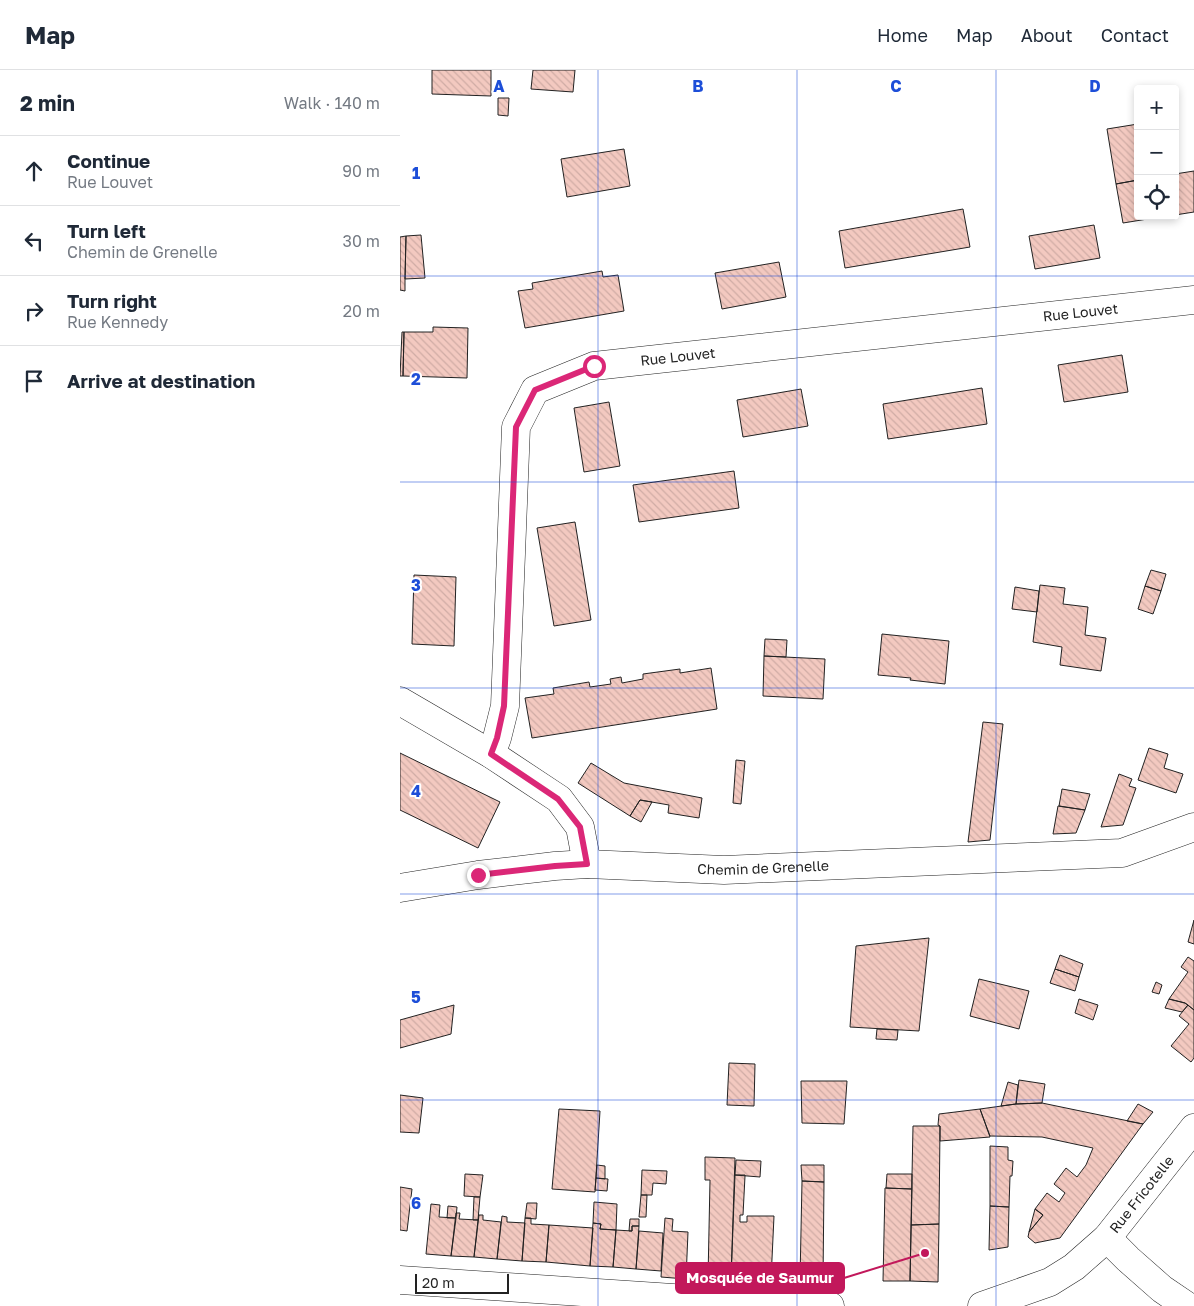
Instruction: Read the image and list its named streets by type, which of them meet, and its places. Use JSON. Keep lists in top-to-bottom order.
{
  "streets": {
    "street": ["Rue Louvet", "Chemin de Grenelle", "Rue Fricotelle"]
  },
  "places": ["Mosquée de Saumur"],
  "scale_bar": "20 m",
  "page": {
    "header": "Map",
    "nav": [
      "Home",
      "Map",
      "About",
      "Contact"
    ],
    "heading": ["2 min", "Walk · 140 m"],
    "map_buttons": ["+", "−"],
    "list": [
      ["Continue", "Rue Louvet", "90 m"],
      ["Turn left", "Chemin de Grenelle", "30 m"],
      ["Turn right", "Rue Kennedy", "20 m"],
      "Arrive at destination"
    ],
    "scale": "20 m"
  },
  "grid": {
    "columns": [
      "A",
      "B",
      "C",
      "D"
    ],
    "rows": [
      "1",
      "2",
      "3",
      "4",
      "5",
      "6"
    ]
  }
}
